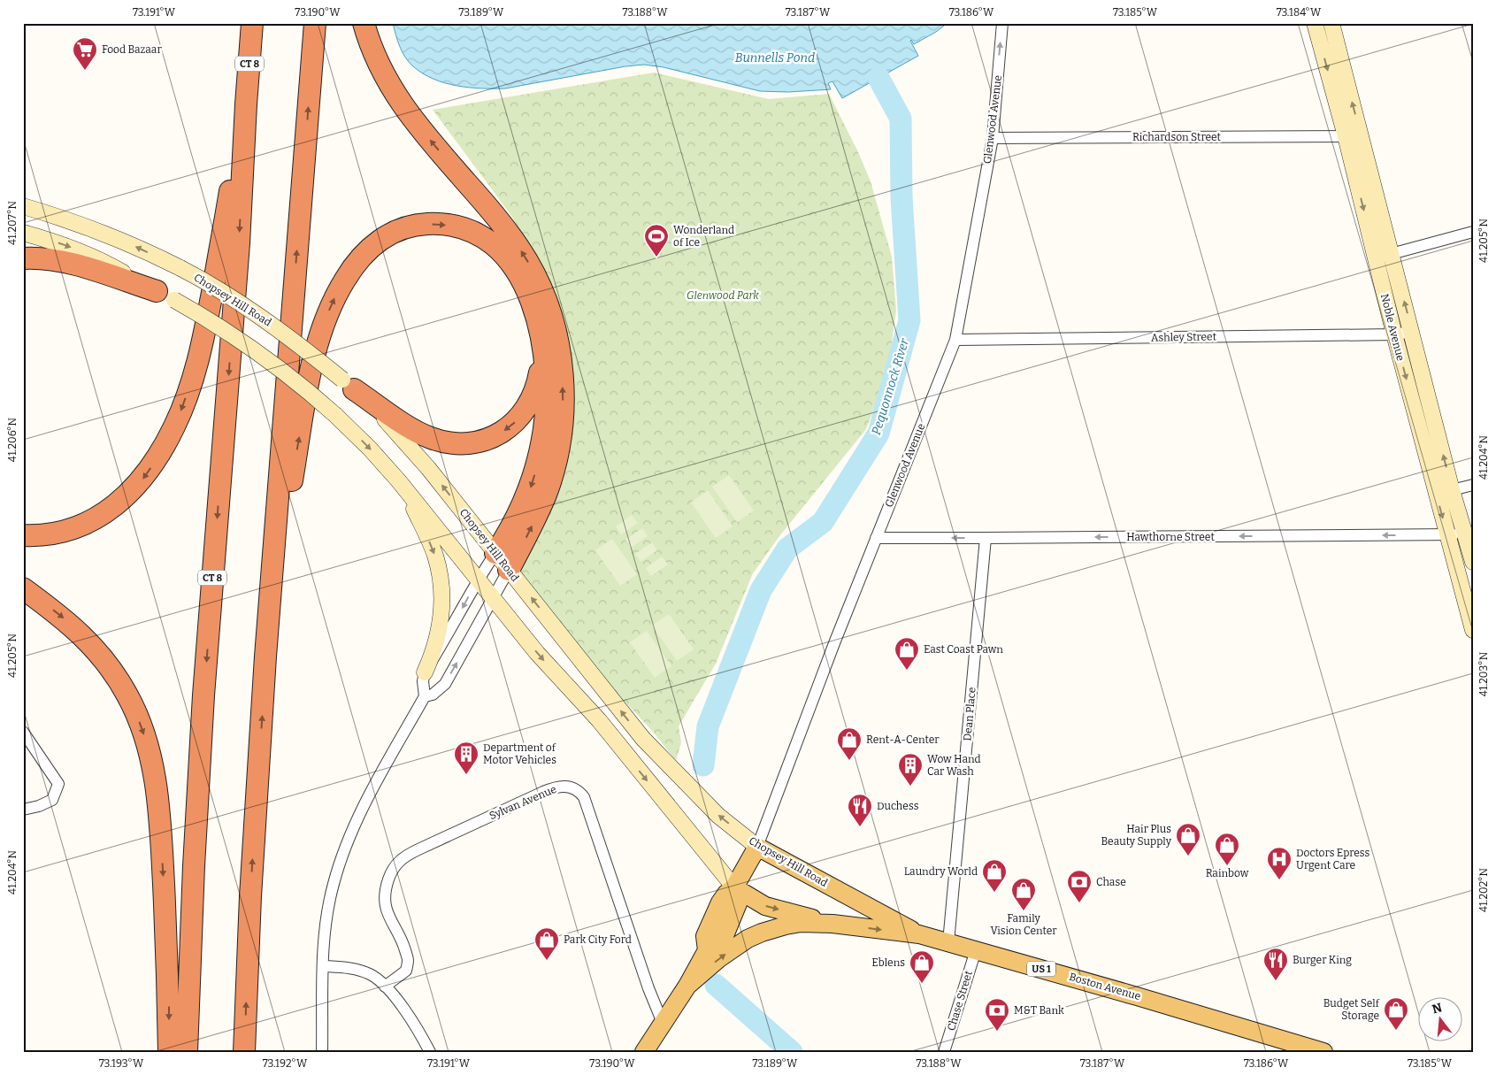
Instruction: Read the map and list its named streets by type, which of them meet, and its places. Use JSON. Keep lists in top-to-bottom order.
{
  "streets": {
    "highway": ["CT 8"],
    "main road": [
      "Glenwood Avenue",
      "Chopsey Hill Road",
      "Noble Avenue",
      "US 1",
      "Boston Avenue"
    ],
    "street": [
      "Richardson Street",
      "Ashley Street",
      "Hawthorne Street",
      "Dean Place",
      "Sylvan Avenue",
      "Chase Street"
    ]
  },
  "crossings": [
    ["Glenwood Avenue", "Richardson Street"],
    ["Glenwood Avenue", "Chopsey Hill Road"],
    ["Glenwood Avenue", "Ashley Street"],
    ["Glenwood Avenue", "Hawthorne Street"],
    ["Glenwood Avenue", "US 1"],
    ["Richardson Street", "Noble Avenue"],
    ["Chopsey Hill Road", "Boston Avenue"],
    ["Noble Avenue", "Ashley Street"],
    ["Noble Avenue", "Hawthorne Street"],
    ["Hawthorne Street", "Dean Place"],
    ["Dean Place", "Boston Avenue"],
    ["Sylvan Avenue", "US 1"],
    ["US 1", "Boston Avenue"],
    ["Boston Avenue", "Chase Street"]
  ],
  "one_way": ["Hawthorne Street"],
  "water": ["Bunnells Pond", "Pequonnock River"],
  "parks": ["Glenwood Park"],
  "places": {
    "supermarket": ["Food Bazaar"],
    "sports": ["Wonderland of Ice"],
    "shop": [
      "East Coast Pawn",
      "Rent-A-Center",
      "Hair Plus Beauty Supply",
      "Rainbow",
      "Laundry World",
      "Family Vision Center",
      "Park City Ford",
      "Eblens",
      "Budget Self Storage"
    ],
    "building": ["Department of Motor Vehicles", "Wow Hand Car Wash"],
    "restaurant": ["Duchess", "Burger King"],
    "hospital": ["Doctors Epress Urgent Care"],
    "bank": ["Chase", "M&T Bank"]
  },
  "north": "top",
  "coordinates": [
    "73.191°W",
    "73.190°W",
    "73.189°W",
    "73.188°W",
    "73.187°W",
    "73.186°W",
    "73.185°W",
    "73.184°W",
    "41.207°N",
    "41.205°N",
    "41.206°N",
    "41.204°N",
    "41.203°N",
    "41.202°N",
    "73.193°W",
    "73.192°W"
  ]
}
